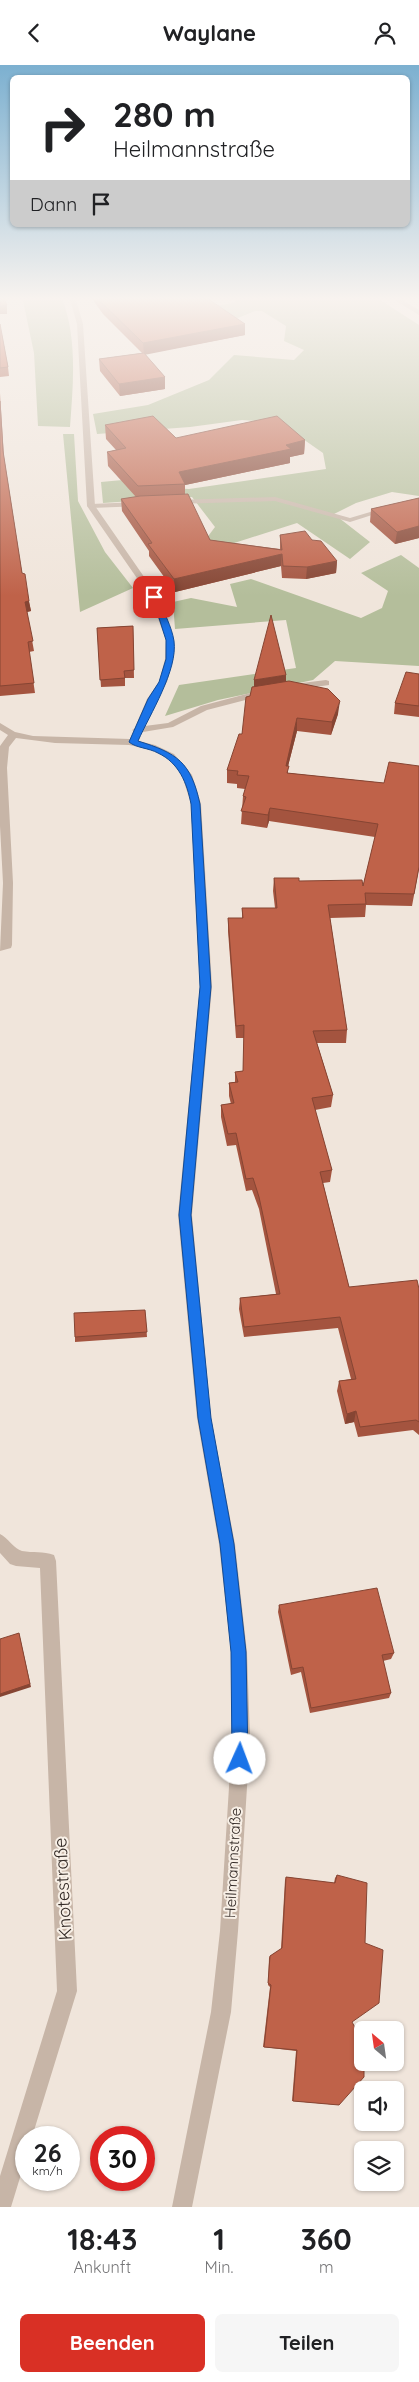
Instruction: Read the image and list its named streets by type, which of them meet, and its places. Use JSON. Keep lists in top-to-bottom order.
{
  "streets": {
    "street": ["Heilmannstraße", "Knotestraße"]
  },
  "north": "top left",
  "page": {
    "header": "Waylane",
    "turn": ["280 m", "Heilmannstraße"],
    "then": "Dann",
    "speed": "26 km/h",
    "limit": "30",
    "eta": [
      "18:43",
      "Ankunft",
      "1",
      "Min.",
      "360",
      "m"
    ],
    "buttons": ["Beenden", "Teilen"]
  }
}
